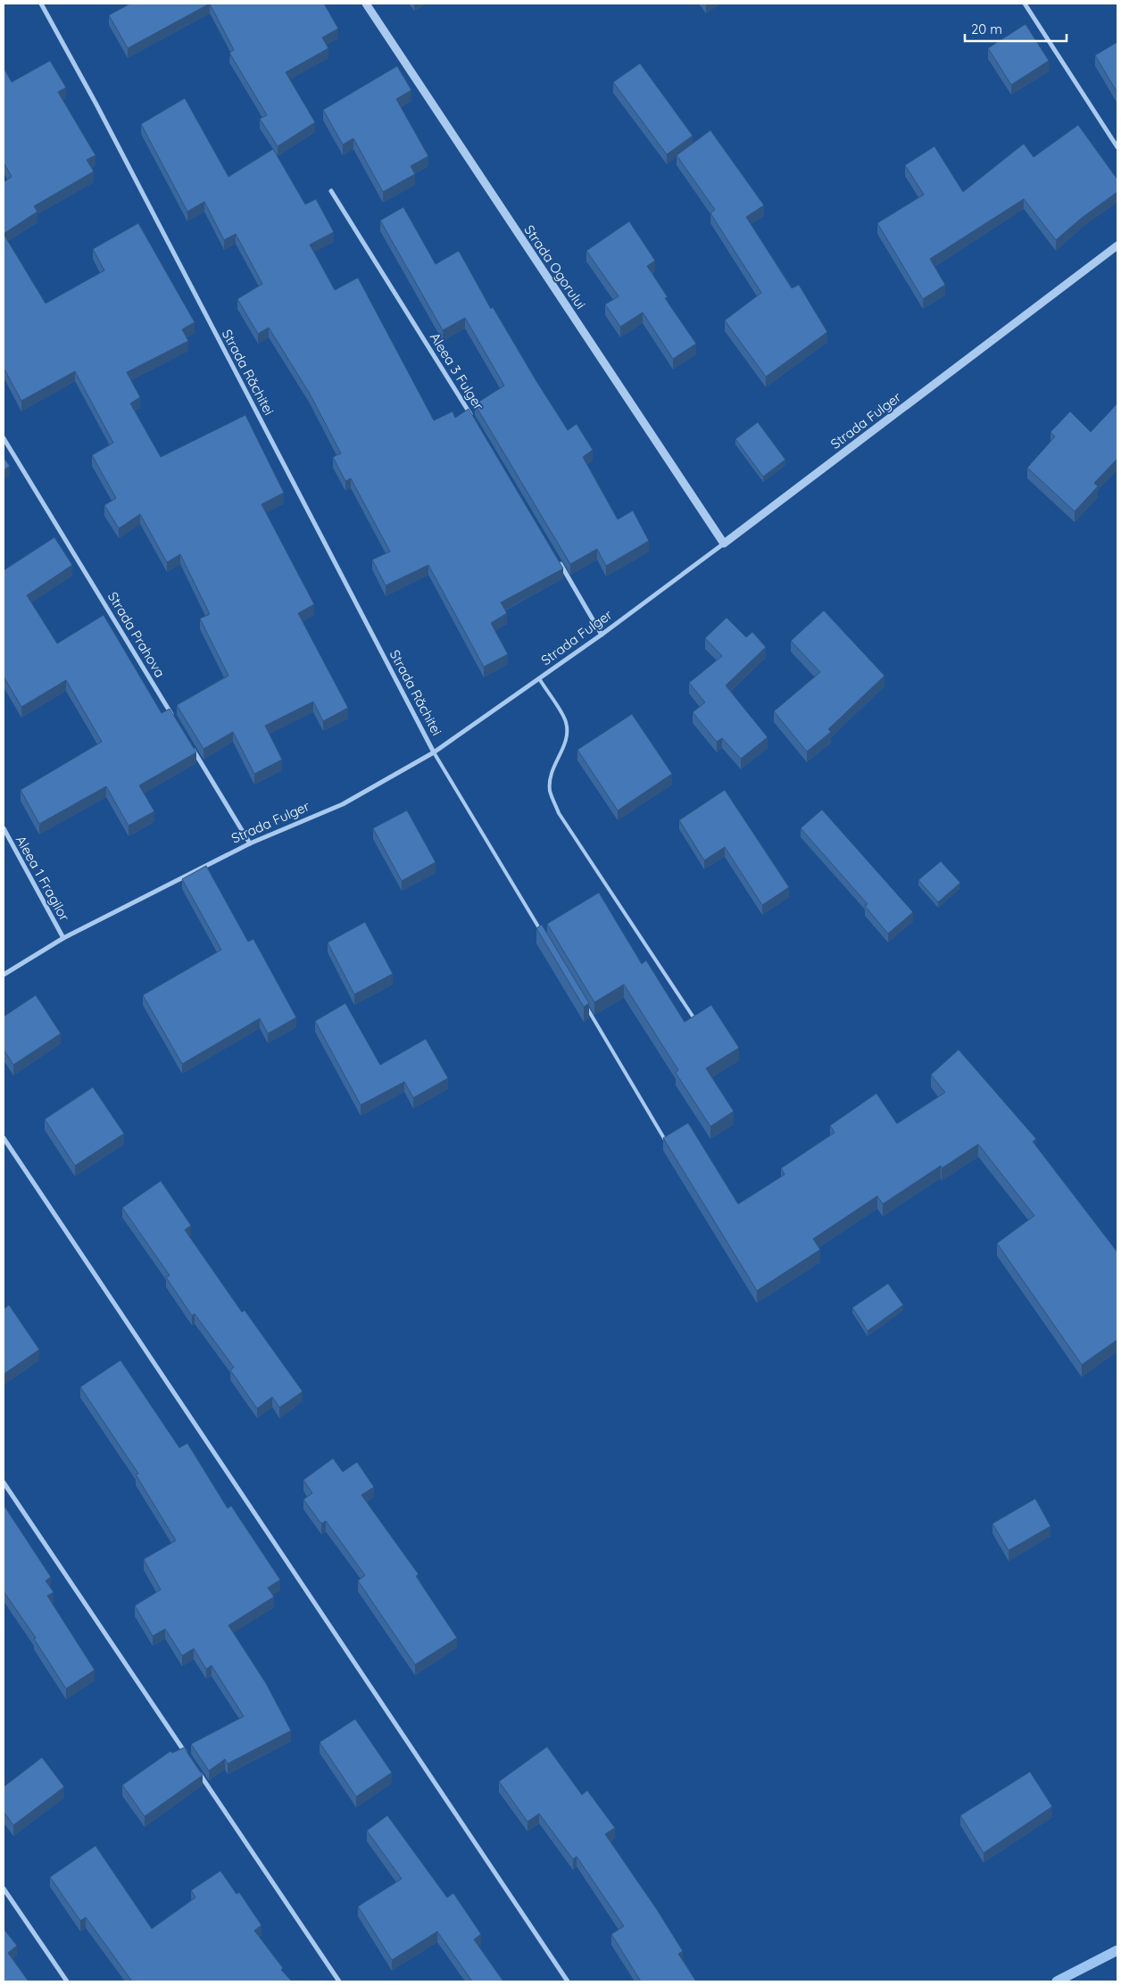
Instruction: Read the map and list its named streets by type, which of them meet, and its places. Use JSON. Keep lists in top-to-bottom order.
{
  "streets": {
    "street": [
      "Strada Ogorului",
      "Aleea 3 Fulger",
      "Strada Răchitei",
      "Strada Fulger",
      "Strada Prahova",
      "Aleea 1 Fragilor"
    ]
  },
  "crossings": [
    ["Strada Ogorului", "Strada Fulger"],
    ["Strada Răchitei", "Strada Fulger"],
    ["Strada Fulger", "Aleea 1 Fragilor"]
  ],
  "scale_bar": "20 m"
}
